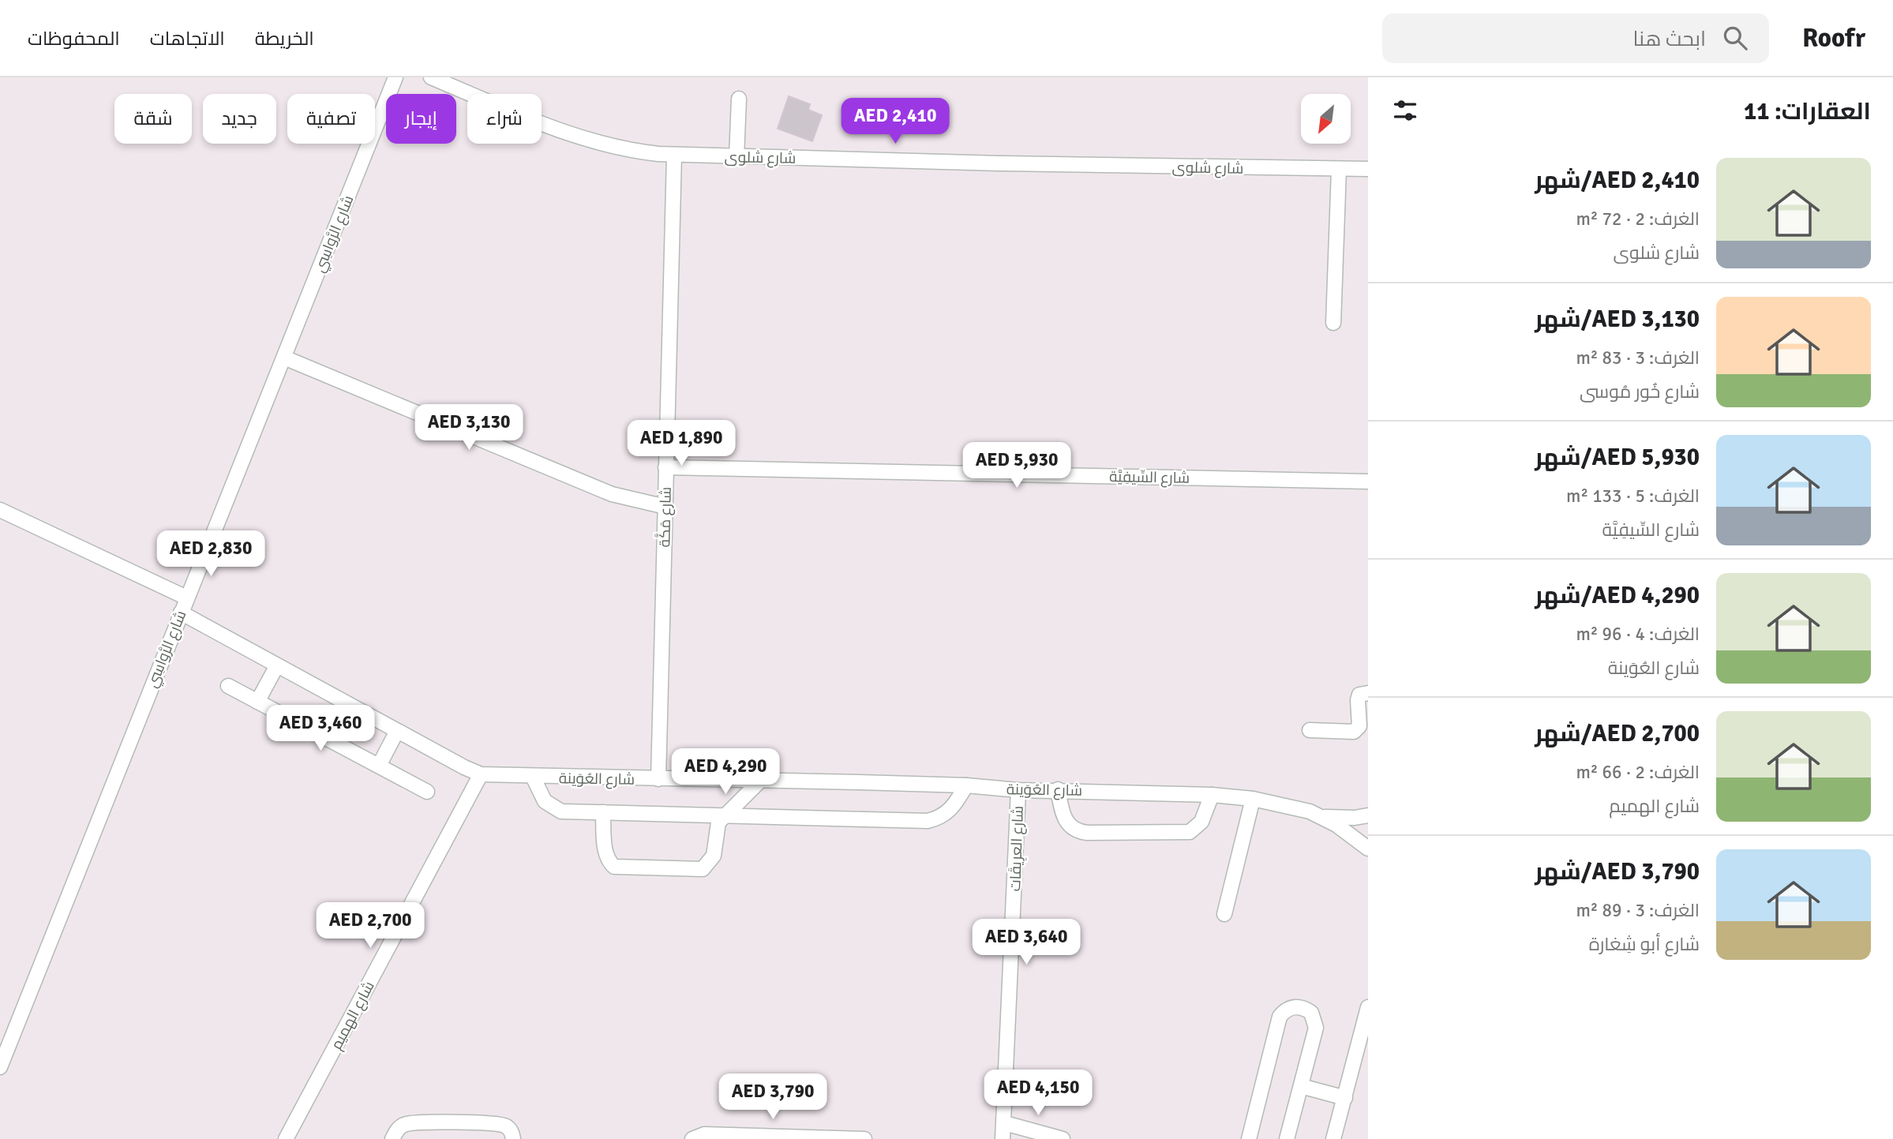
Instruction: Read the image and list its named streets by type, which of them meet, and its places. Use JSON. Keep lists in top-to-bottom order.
{
  "streets": {
    "street": [
      "شارع شلوى",
      "شارع الرَّواسِي",
      "شارع السِّيفِيَّة",
      "شارع مَكَّة",
      "شارع العُوَينة",
      "شارع العرِيقَات",
      "شارع الهميم"
    ]
  },
  "crossings": [
    ["شارع شلوى", "شارع مَكَّة"],
    ["شارع الرَّواسِي", "شارع العُوَينة"],
    ["شارع السِّيفِيَّة", "شارع مَكَّة"],
    ["شارع مَكَّة", "شارع العُوَينة"],
    ["شارع العُوَينة", "شارع العرِيقَات"],
    ["شارع العُوَينة", "شارع الهميم"]
  ],
  "north": "bottom left",
  "page": {
    "header": "Roofr",
    "search": "ابحث هنا",
    "nav": ["الخريطة", "الاتجاهات", "المحفوظات"],
    "heading": "العقارات: 11",
    "chip": [
      "شراء",
      "إيجار",
      "تصفية",
      "جديد",
      "شقة"
    ],
    "price": [
      "AED 2,410",
      "AED 3,130",
      "AED 1,890",
      "AED 5,930",
      "AED 2,830",
      "AED 3,460",
      "AED 4,290",
      "AED 2,700",
      "AED 3,640",
      "AED 4,150",
      "AED 3,790"
    ],
    "list": [
      {
        "name": "AED 2,410/شهر",
        "note": "الغرف: 2 · 72 m² · شارع شلوى"
      },
      {
        "name": "AED 3,130/شهر",
        "note": "الغرف: 3 · 83 m² · شارع خُور مُوسى"
      },
      {
        "name": "AED 5,930/شهر",
        "note": "الغرف: 5 · 133 m² · شارع السِّيفِيَّة"
      },
      {
        "name": "AED 4,290/شهر",
        "note": "الغرف: 4 · 96 m² · شارع العُوَينة"
      },
      {
        "name": "AED 2,700/شهر",
        "note": "الغرف: 2 · 66 m² · شارع الهميم"
      },
      {
        "name": "AED 3,790/شهر",
        "note": "الغرف: 3 · 89 m² · شارع أبو شِغارة"
      }
    ]
  }
}
